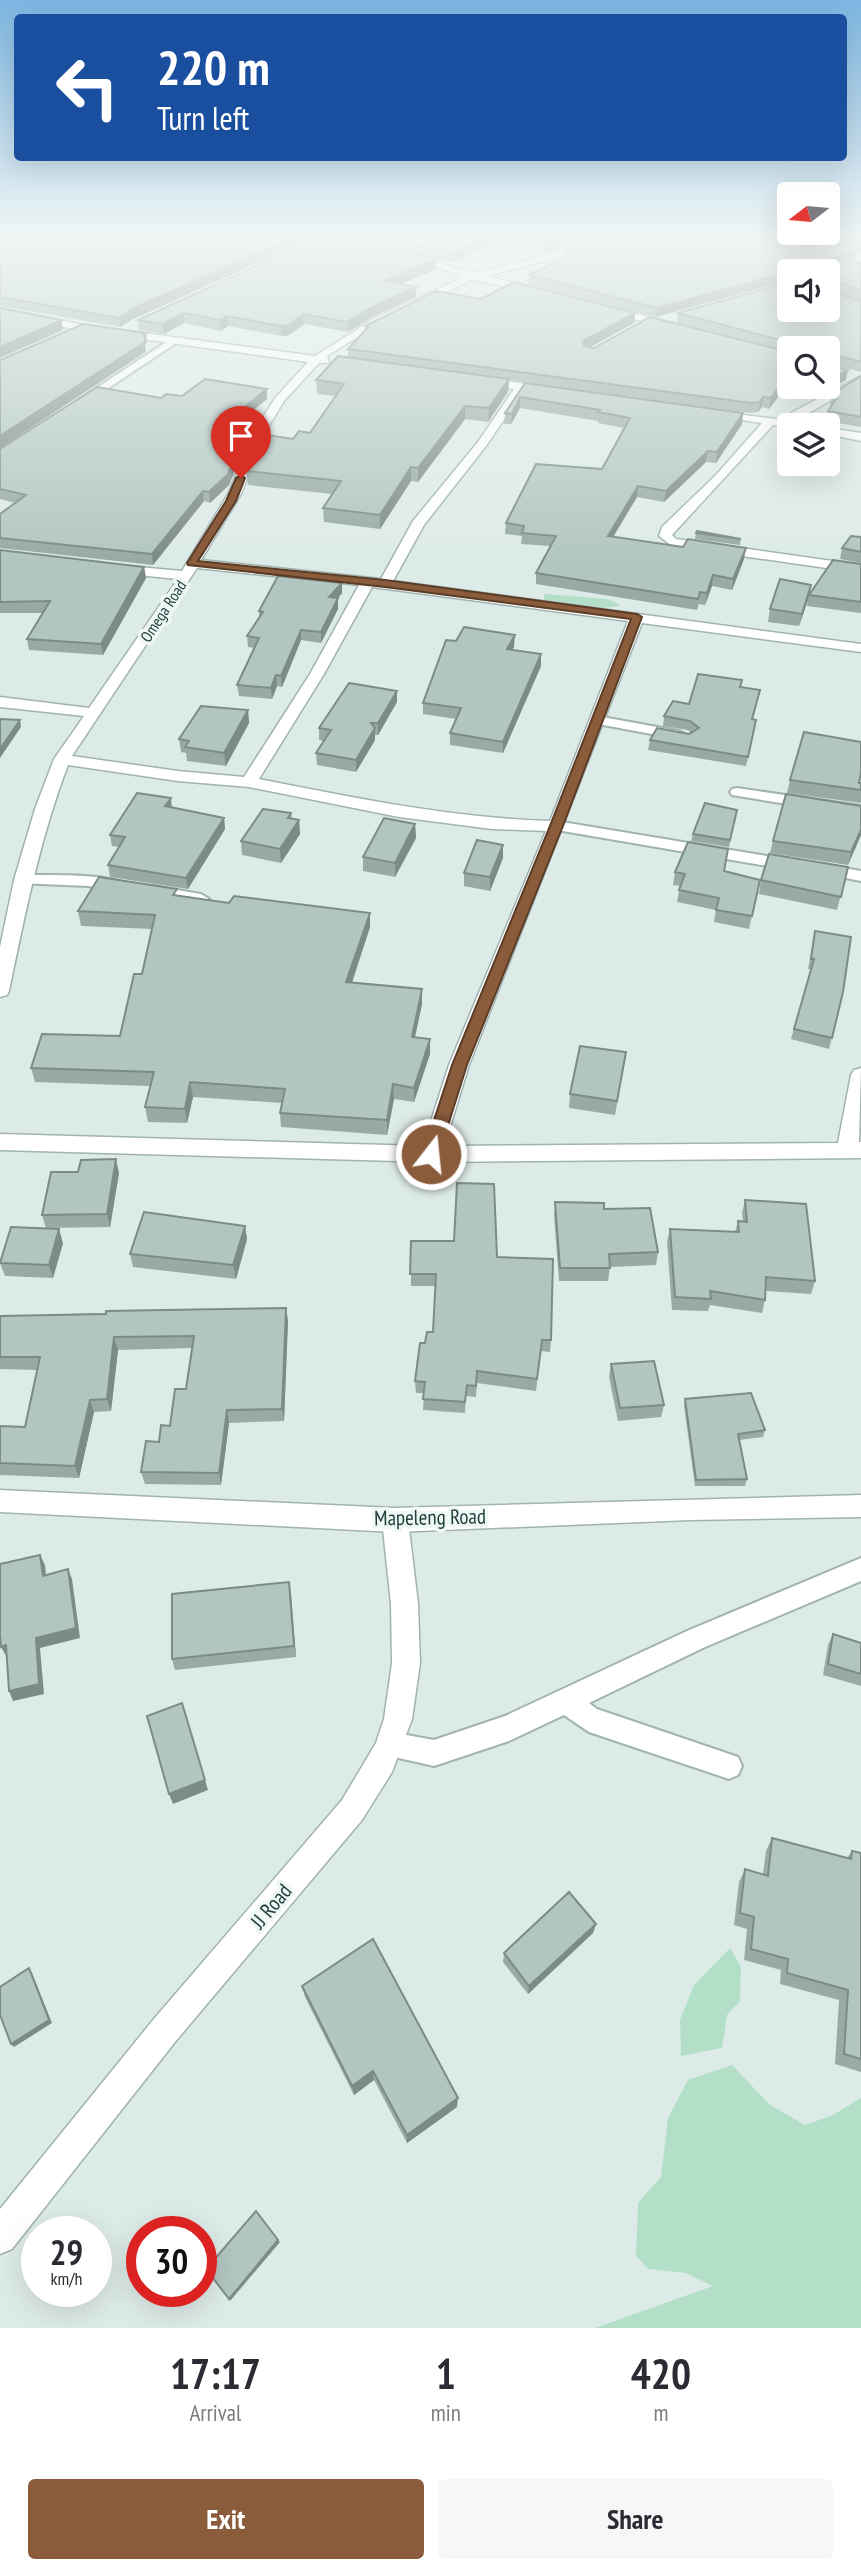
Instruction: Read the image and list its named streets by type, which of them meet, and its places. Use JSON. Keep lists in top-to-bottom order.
{
  "streets": {
    "street": ["Omega Road", "Mapeleng Road", "JJ Road"]
  },
  "crossings": [
    ["Mapeleng Road", "JJ Road"]
  ],
  "north": "left",
  "page": {
    "turn": ["220 m", "Turn left"],
    "speed": "29 km/h",
    "limit": "30",
    "eta": [
      "17:17",
      "Arrival",
      "1",
      "min",
      "420",
      "m"
    ],
    "buttons": ["Exit", "Share"]
  }
}
